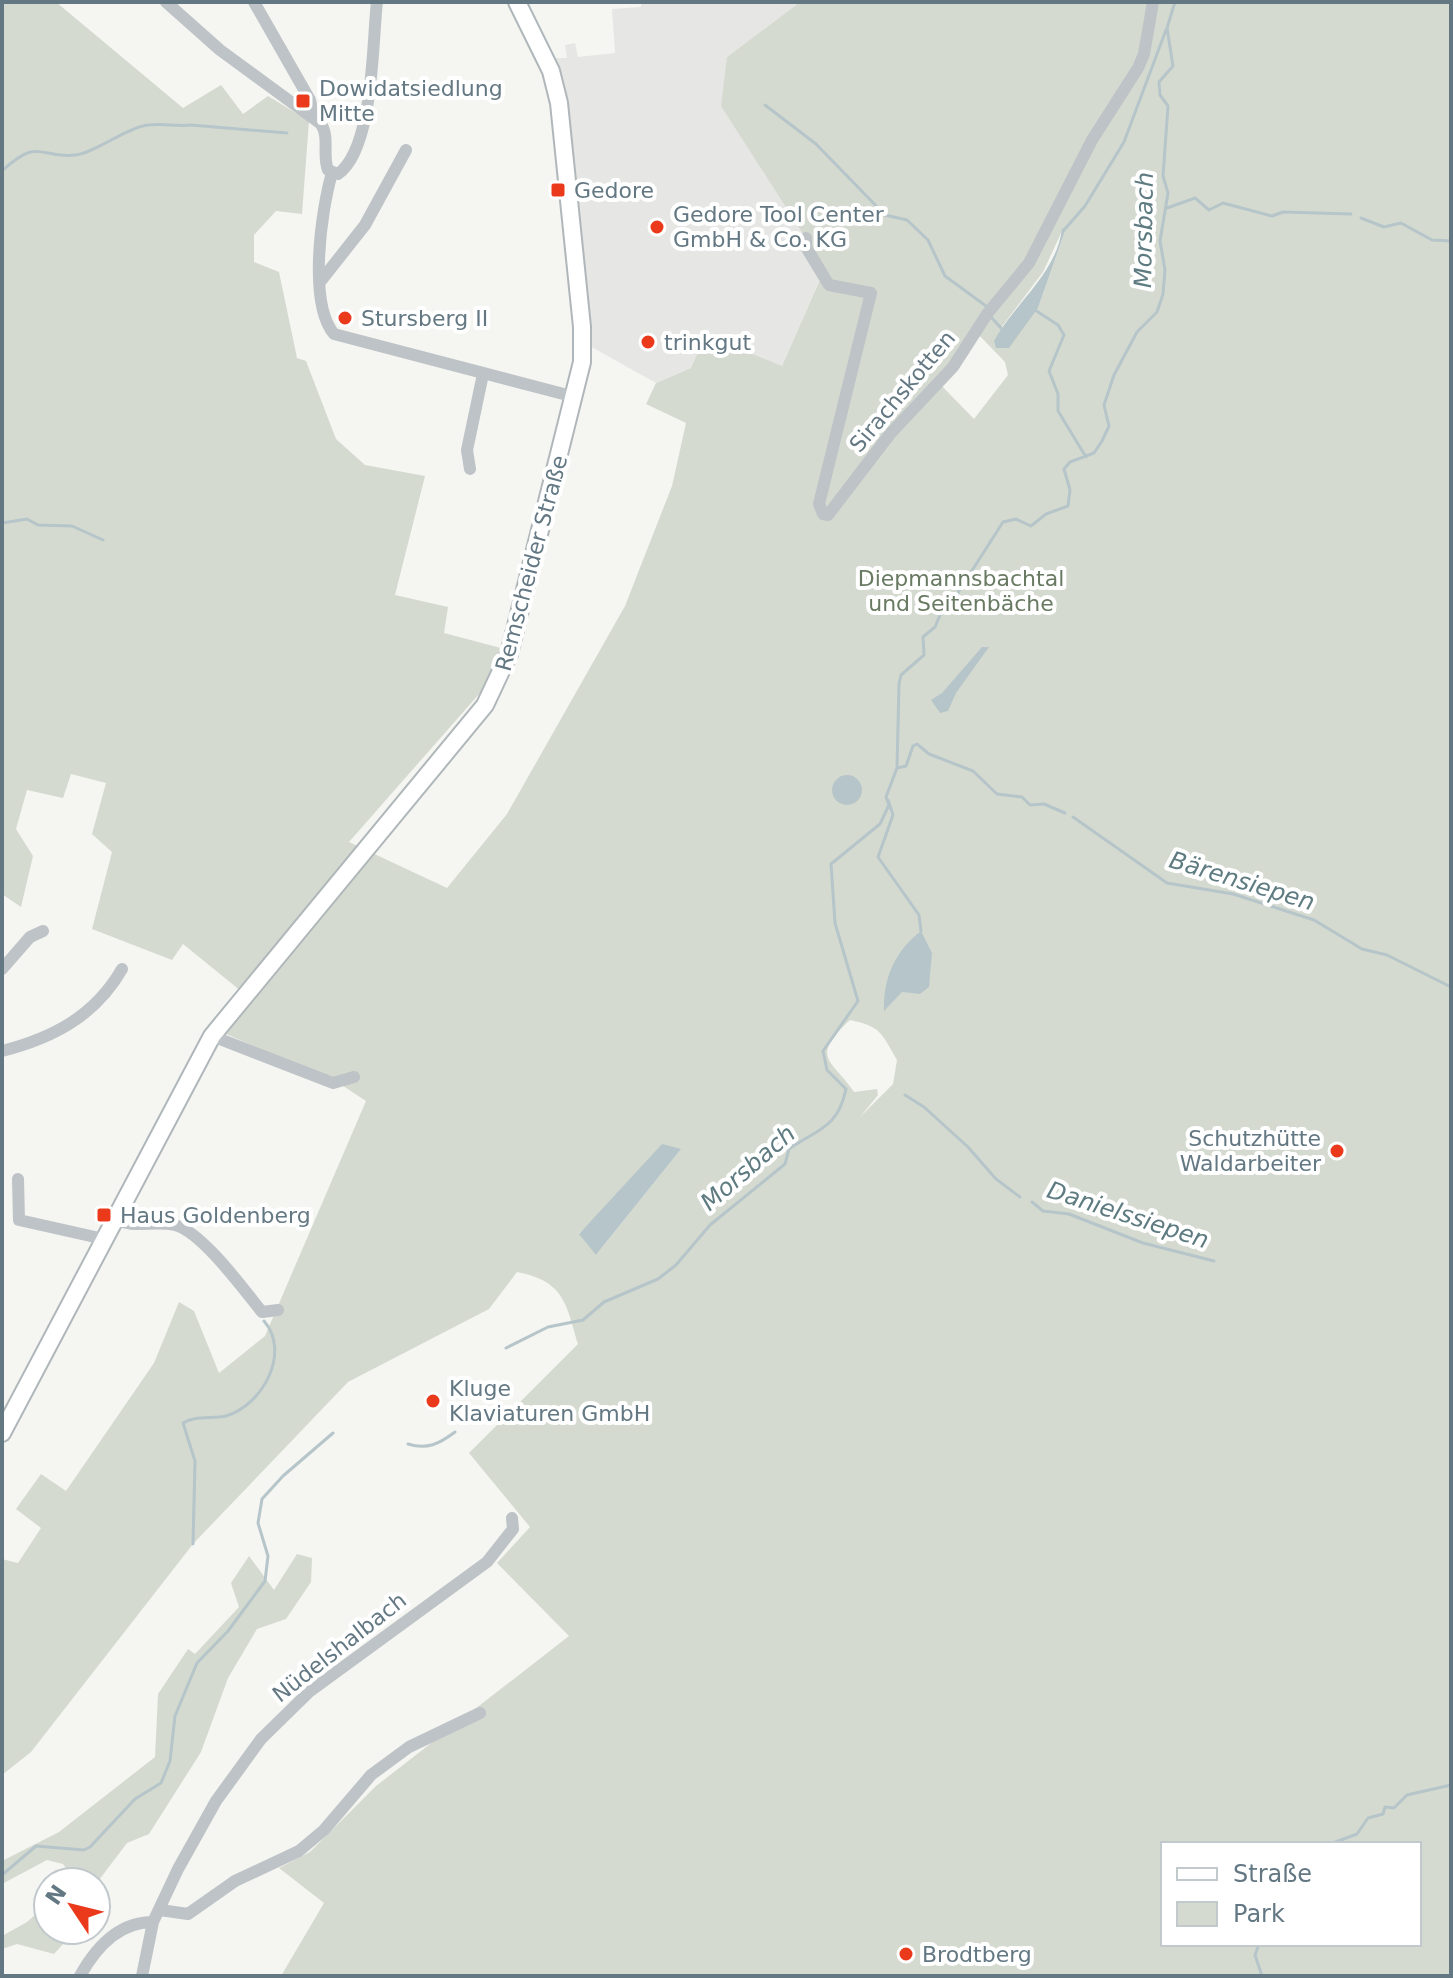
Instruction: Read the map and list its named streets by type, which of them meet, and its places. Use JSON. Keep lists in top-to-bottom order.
{
  "streets": {
    "main road": ["Remscheider Straße"],
    "street": ["Sirachskotten", "Nüdelshalbach"]
  },
  "water": ["Morsbach", "Bärensiepen", "Danielssiepen"],
  "parks": ["Diepmannsbachtal und Seitenbäche"],
  "places": {
    "transit": ["Dowidatsiedlung Mitte", "Gedore", "Haus Goldenberg"],
    "other": [
      "Gedore Tool Center GmbH & Co. KG",
      "Stursberg II",
      "trinkgut",
      "Schutzhütte Waldarbeiter",
      "Kluge Klaviaturen GmbH",
      "Brodtberg"
    ]
  },
  "legend": ["Straße", "Park"],
  "north": "top left"
}
